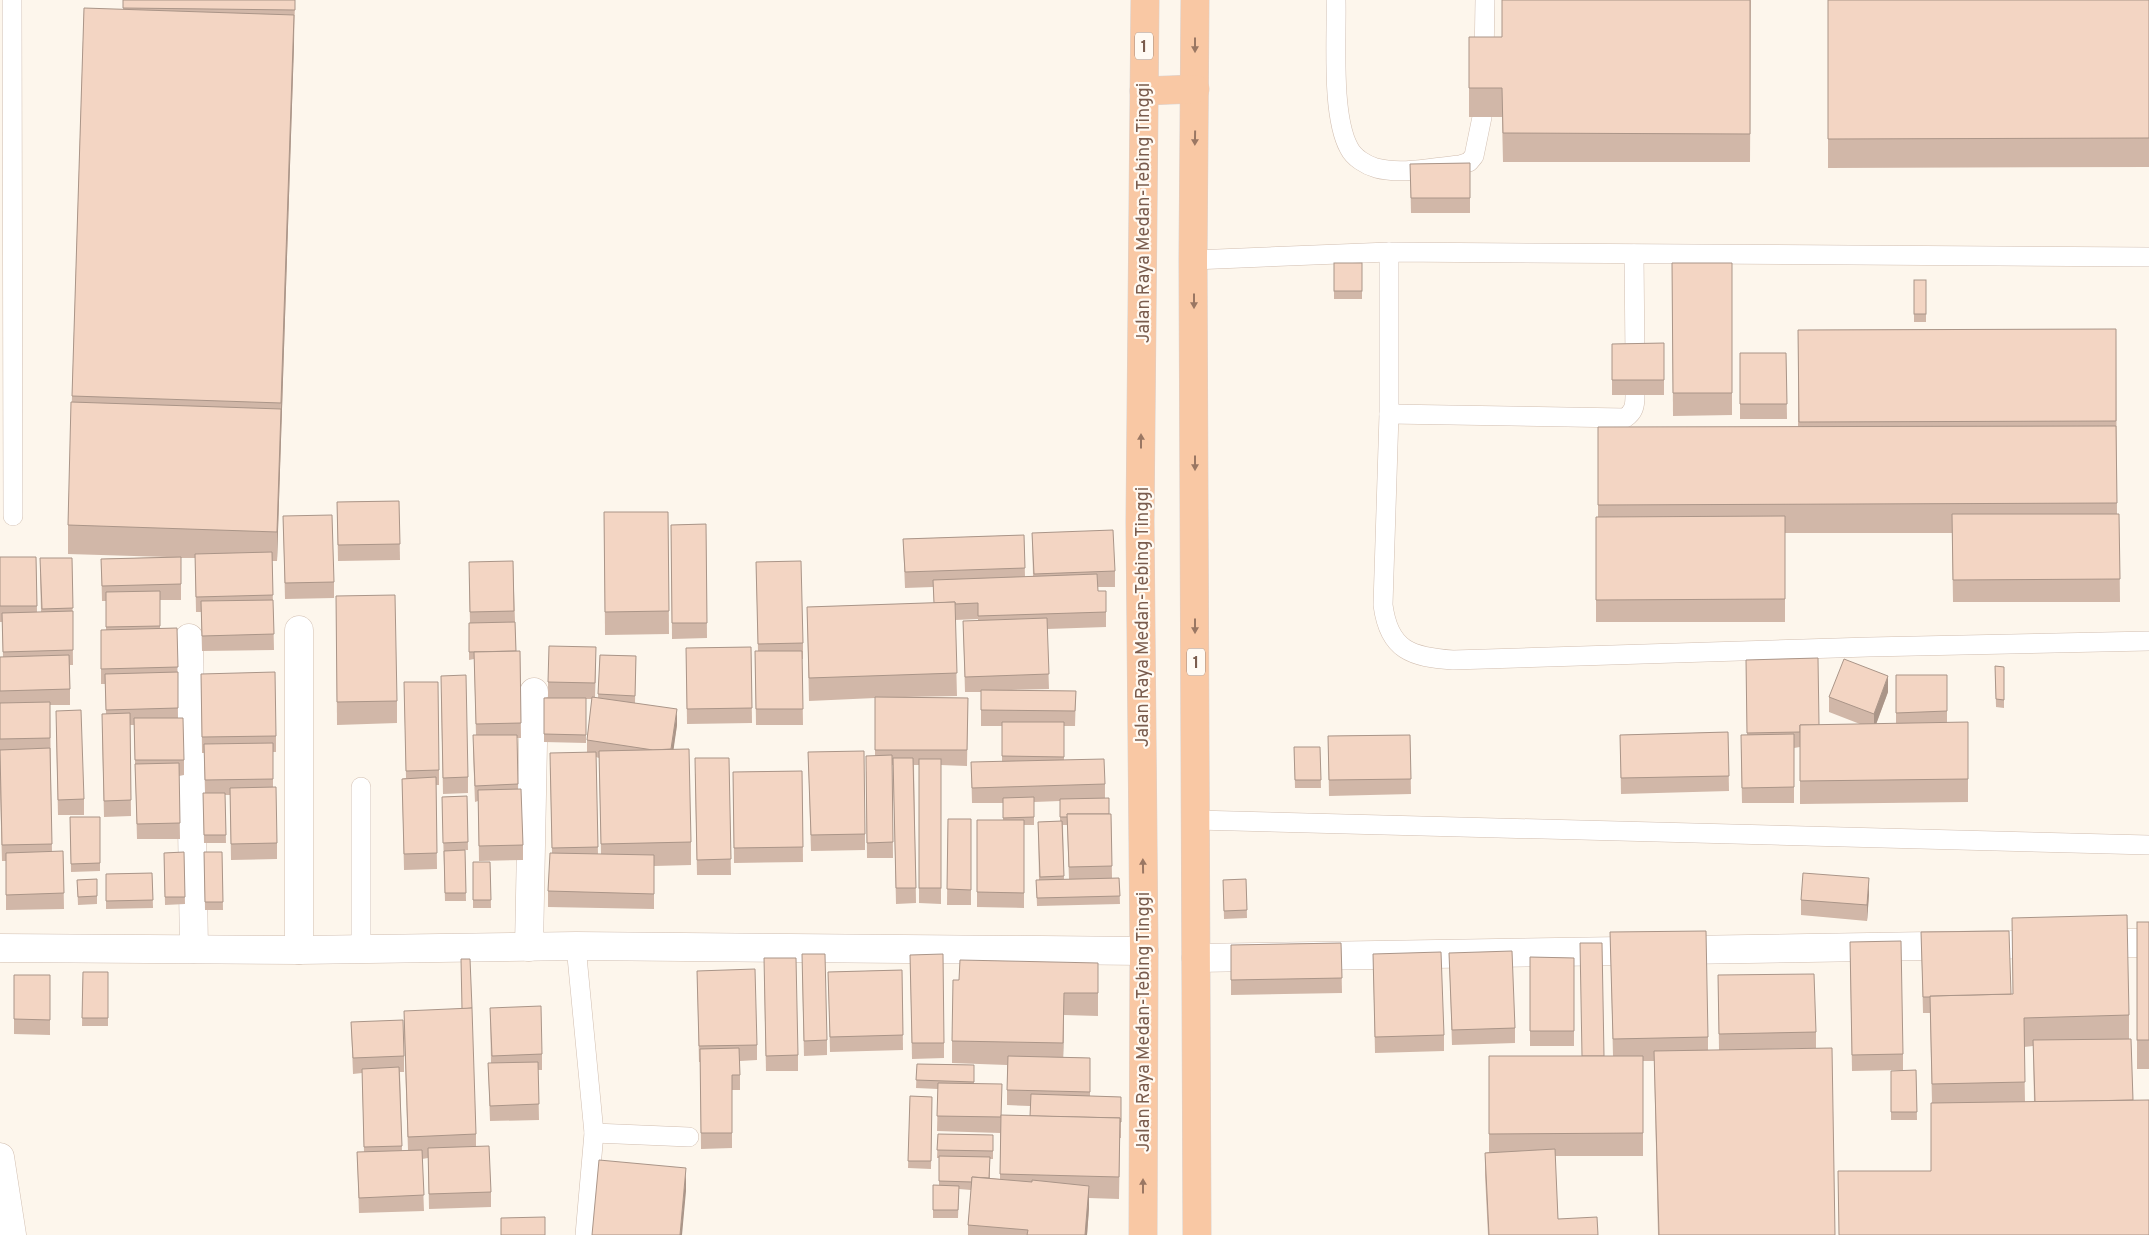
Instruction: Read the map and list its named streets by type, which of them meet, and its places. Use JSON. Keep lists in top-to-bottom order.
{
  "streets": {
    "highway": ["1", "Jalan Raya Medan-Tebing Tinggi"]
  }
}
